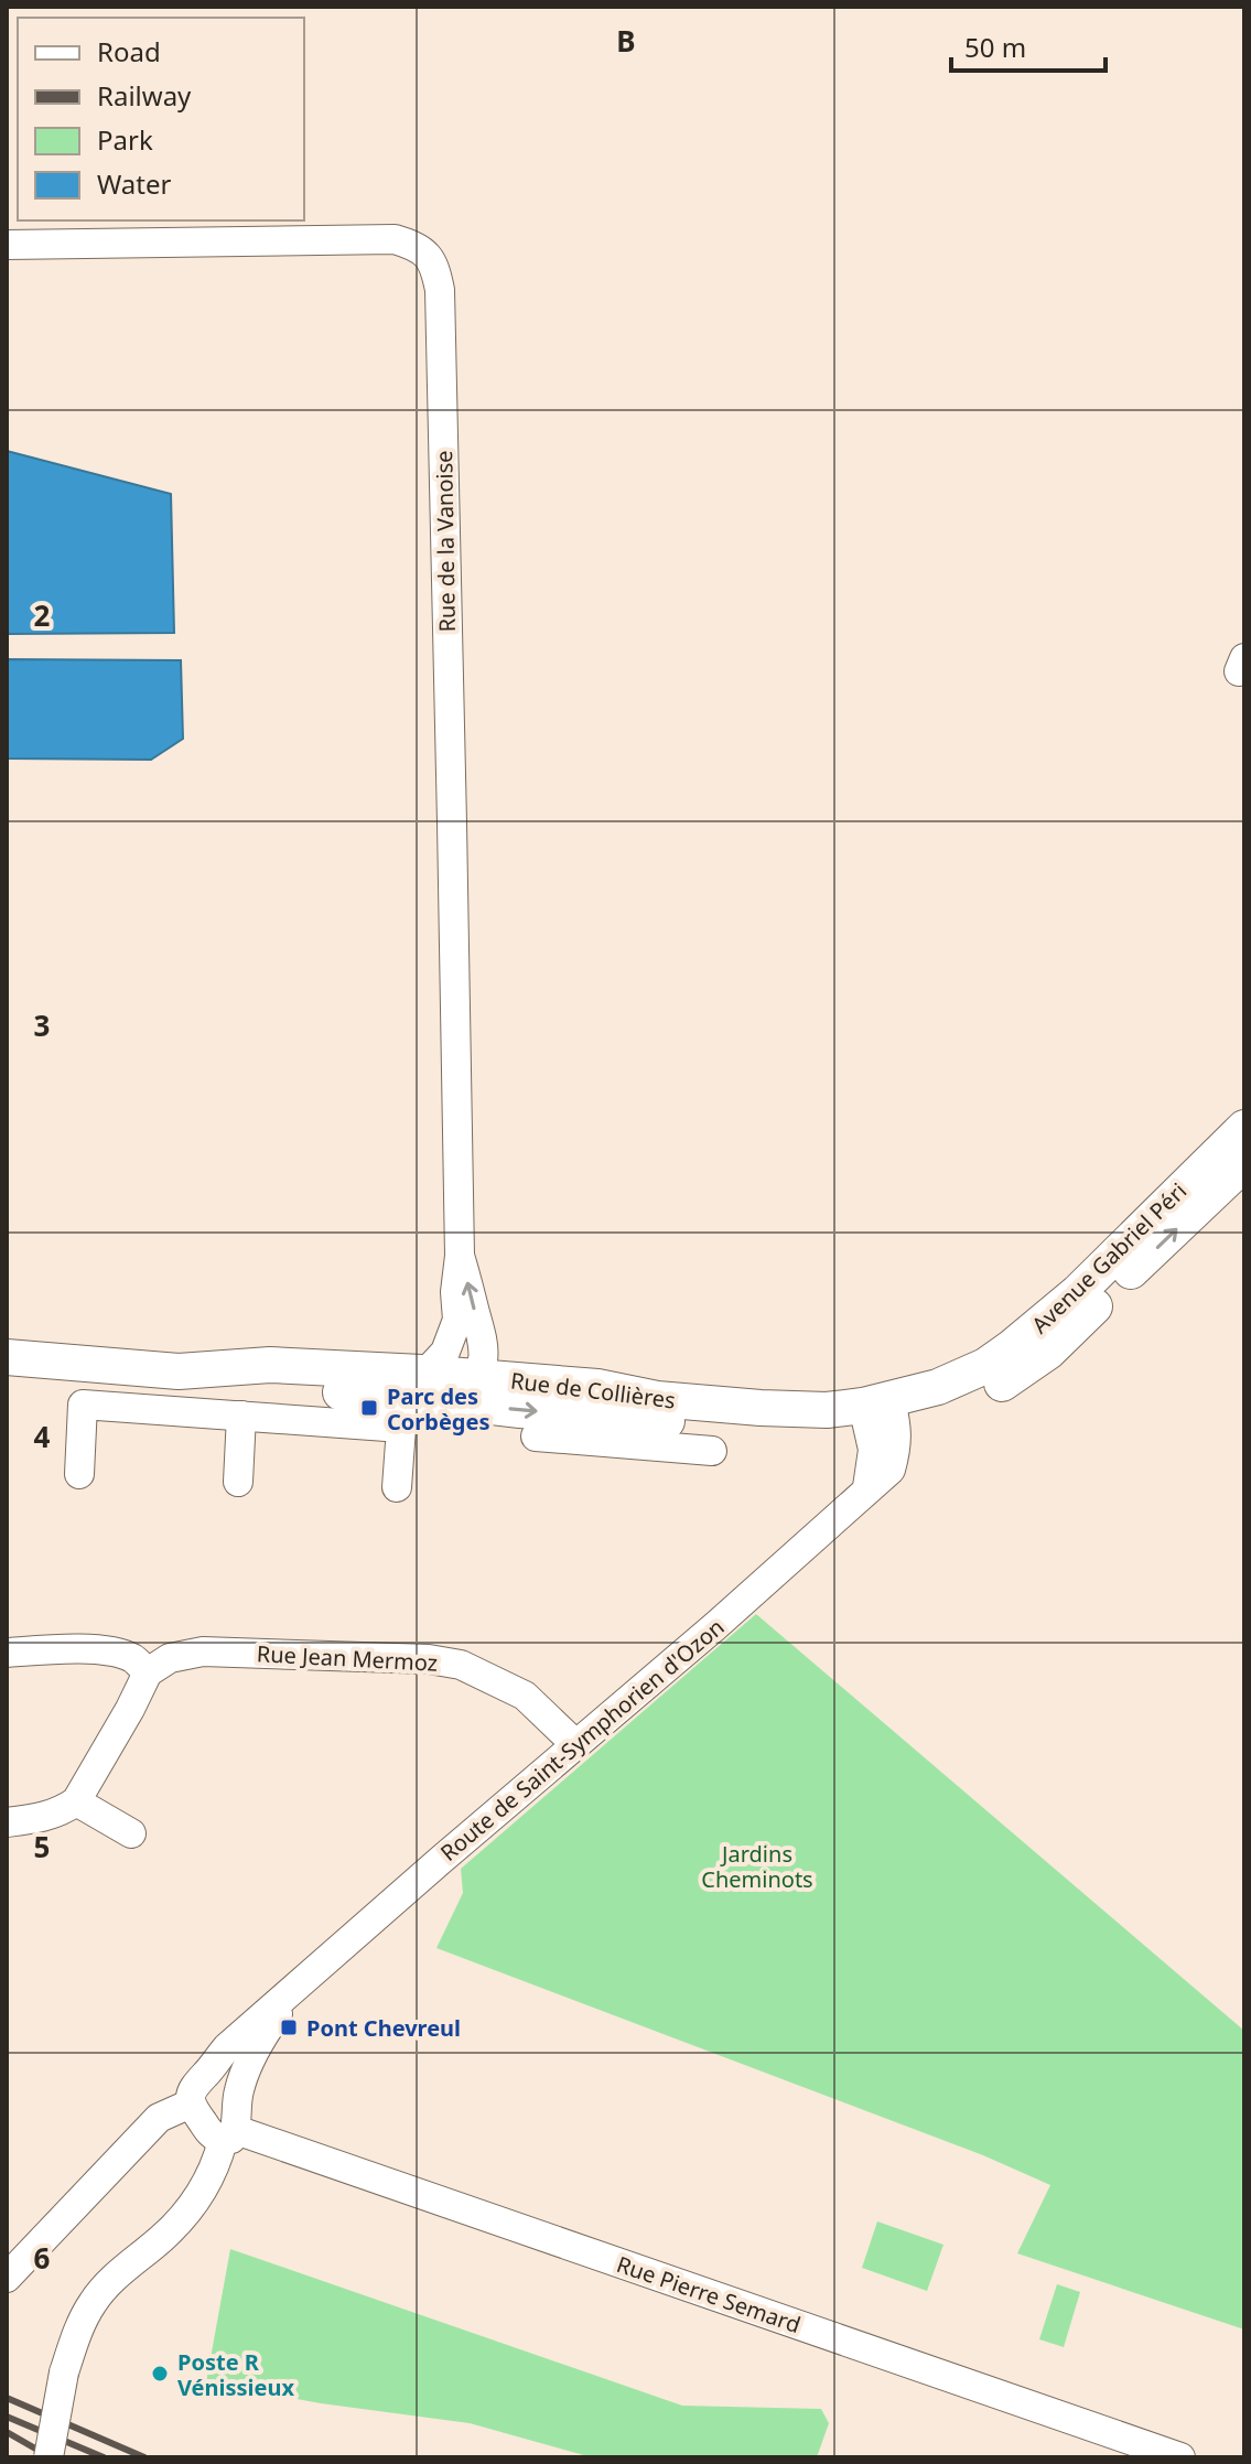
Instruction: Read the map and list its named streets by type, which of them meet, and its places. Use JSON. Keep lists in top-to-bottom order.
{
  "streets": {
    "main road": ["Avenue Gabriel Péri", "Rue de Collières"],
    "street": [
      "Rue de la Vanoise",
      "Rue Jean Mermoz",
      "Route de Saint-Symphorien d'Ozon",
      "Rue Pierre Semard"
    ]
  },
  "crossings": [
    ["Rue de la Vanoise", "Rue de Collières"],
    ["Avenue Gabriel Péri", "Rue de Collières"],
    ["Avenue Gabriel Péri", "Route de Saint-Symphorien d'Ozon"],
    ["Rue de Collières", "Route de Saint-Symphorien d'Ozon"],
    ["Rue Jean Mermoz", "Route de Saint-Symphorien d'Ozon"]
  ],
  "parks": ["Jardins Cheminots"],
  "places": {
    "transit": ["Parc des Corbèges", "Pont Chevreul"],
    "other": ["Poste R Vénissieux"]
  },
  "legend": [
    "Road",
    "Railway",
    "Park",
    "Water"
  ],
  "scale_bar": "50 m",
  "grid": {
    "columns": ["B"],
    "rows": [
      "2",
      "3",
      "4",
      "5",
      "6"
    ]
  }
}
